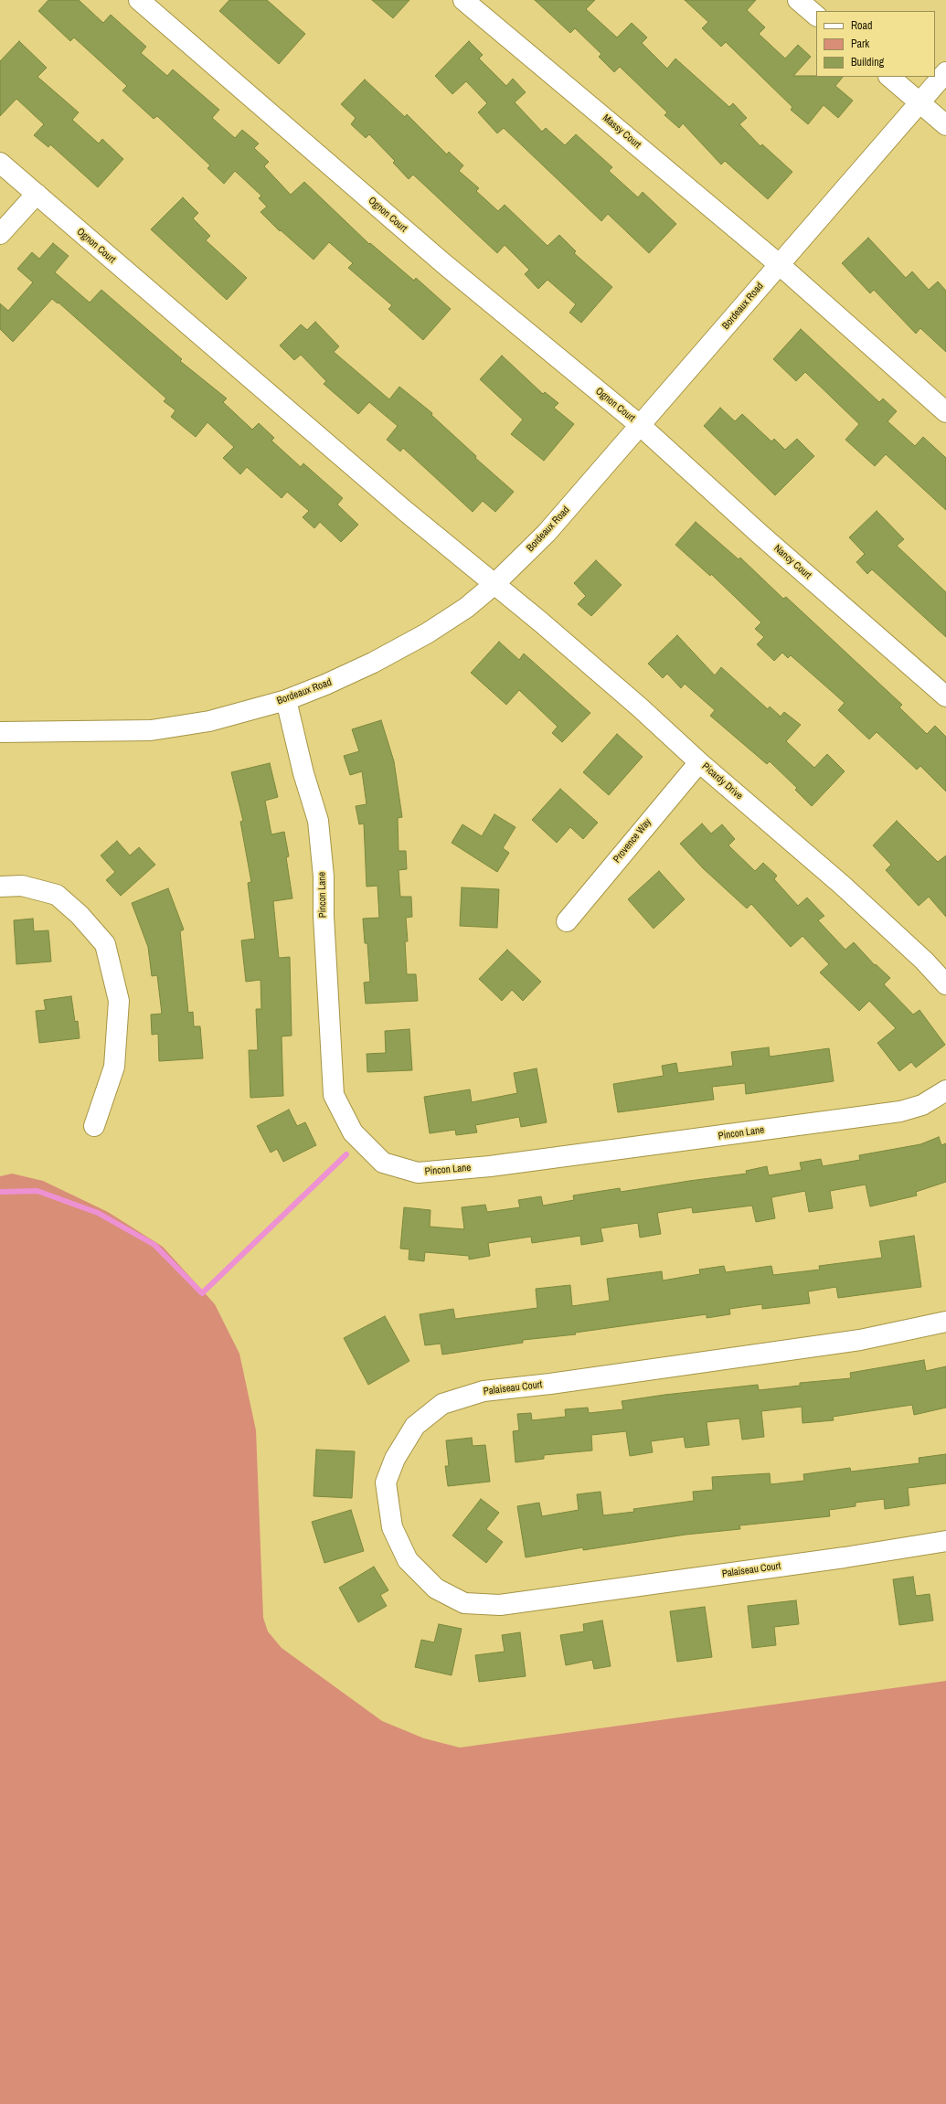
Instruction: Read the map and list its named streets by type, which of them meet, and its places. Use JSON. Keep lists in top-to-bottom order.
{
  "streets": {
    "street": [
      "Massy Court",
      "Ognon Court",
      "Bordeaux Road",
      "Nancy Court",
      "Picardy Drive",
      "Provence Way",
      "Pincon Lane",
      "Palaiseau Court"
    ]
  },
  "crossings": [
    ["Massy Court", "Bordeaux Road"],
    ["Ognon Court", "Bordeaux Road"],
    ["Ognon Court", "Nancy Court"],
    ["Ognon Court", "Picardy Drive"],
    ["Bordeaux Road", "Nancy Court"],
    ["Bordeaux Road", "Picardy Drive"],
    ["Bordeaux Road", "Pincon Lane"],
    ["Picardy Drive", "Provence Way"]
  ],
  "legend": ["Road", "Park", "Building"]
}
